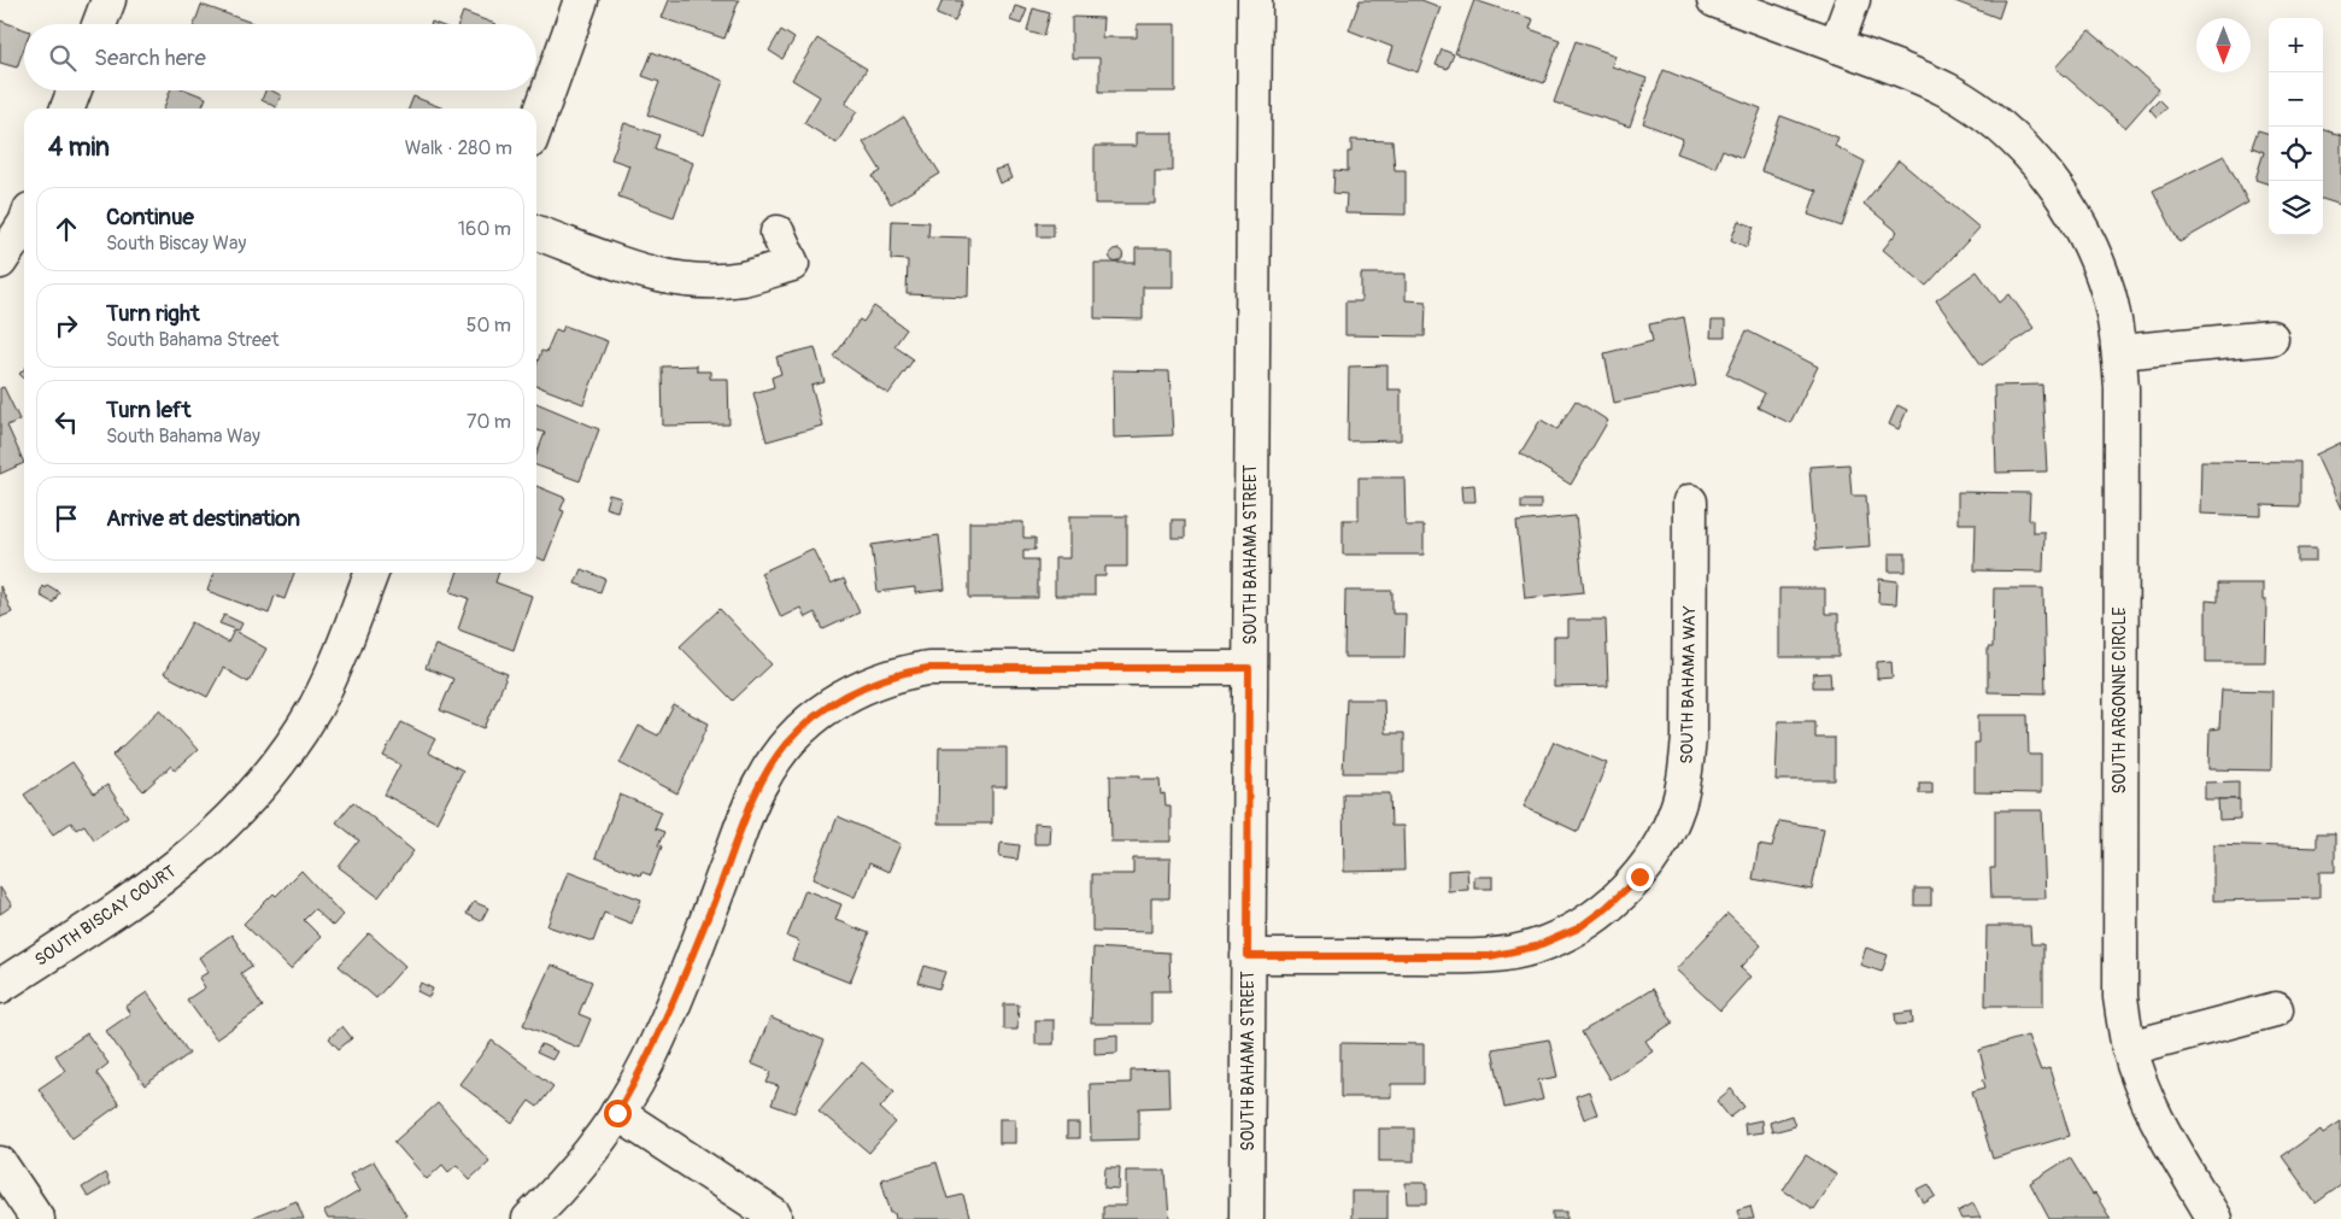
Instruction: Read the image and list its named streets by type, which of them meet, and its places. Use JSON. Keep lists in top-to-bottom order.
{
  "streets": {
    "street": [
      "SOUTH BAHAMA STREET",
      "SOUTH BAHAMA WAY",
      "SOUTH ARGONNE CIRCLE",
      "SOUTH BISCAY COURT"
    ]
  },
  "crossings": [
    ["SOUTH BAHAMA STREET", "SOUTH BAHAMA WAY"]
  ],
  "north": "bottom",
  "page": {
    "map_buttons": ["+", "−"],
    "search": "Search here",
    "heading": ["4 min", "Walk · 280 m"],
    "list": [
      ["Continue", "South Biscay Way", "160 m"],
      ["Turn right", "South Bahama Street", "50 m"],
      ["Turn left", "South Bahama Way", "70 m"],
      "Arrive at destination"
    ]
  }
}
